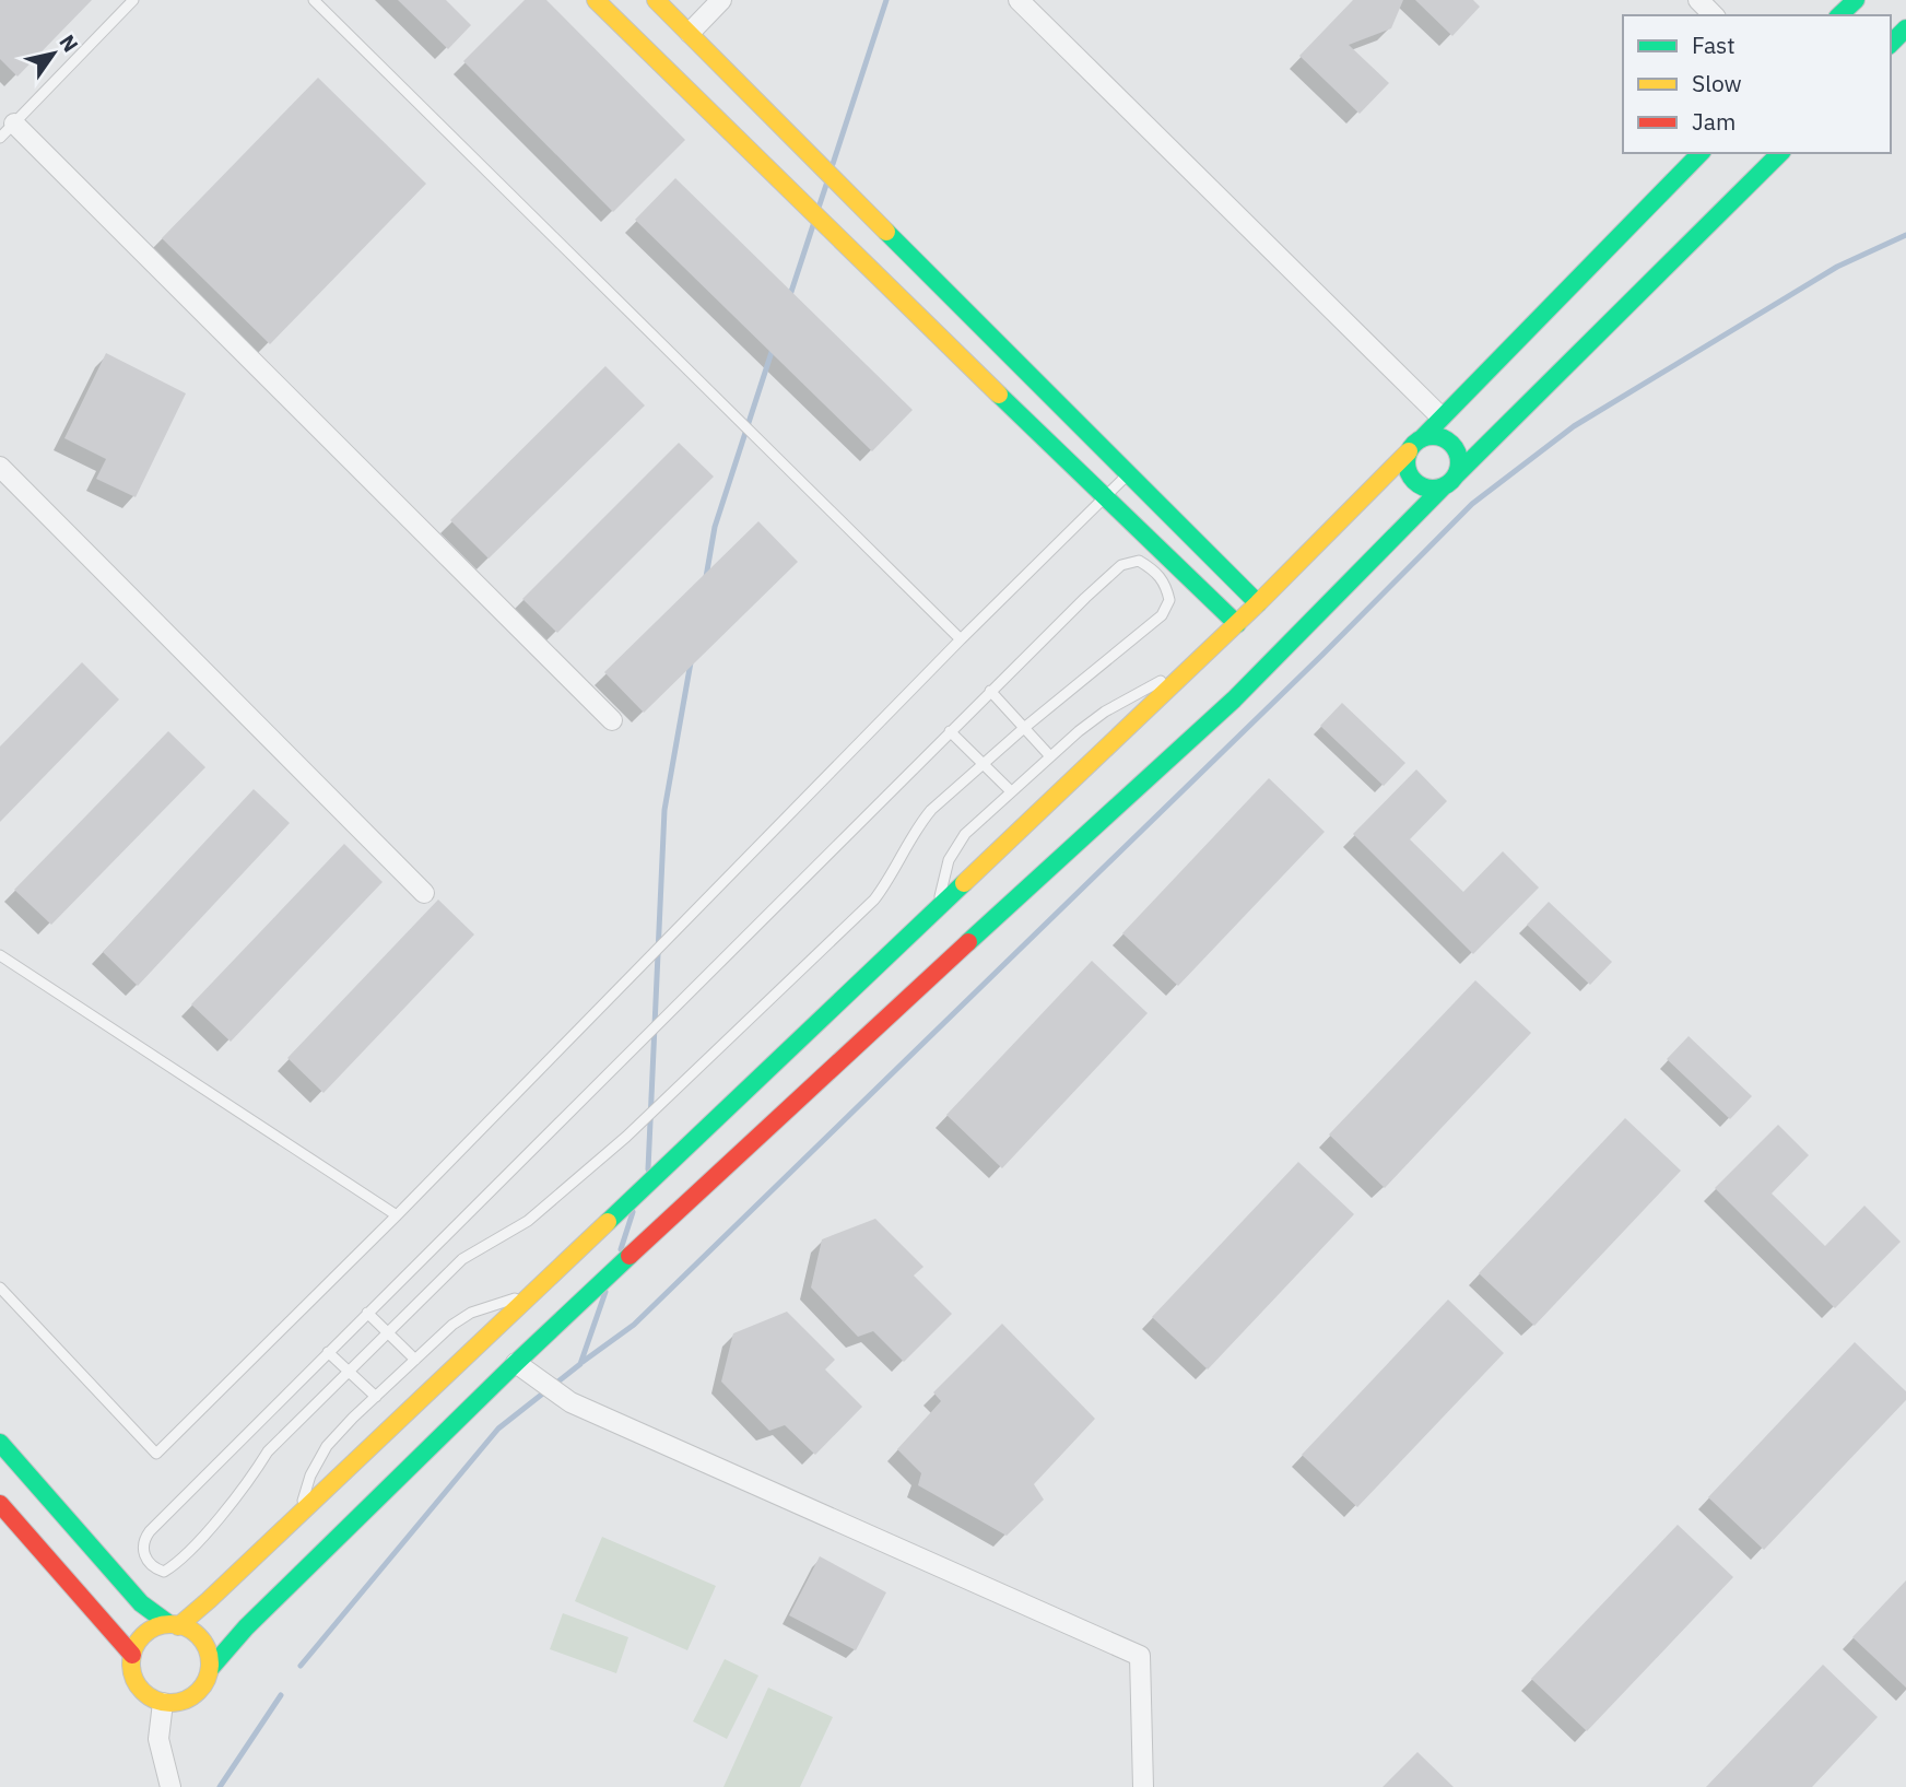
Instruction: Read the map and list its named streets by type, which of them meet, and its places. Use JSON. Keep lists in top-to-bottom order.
{
  "legend": ["Fast", "Slow", "Jam"],
  "north": "top right"
}
